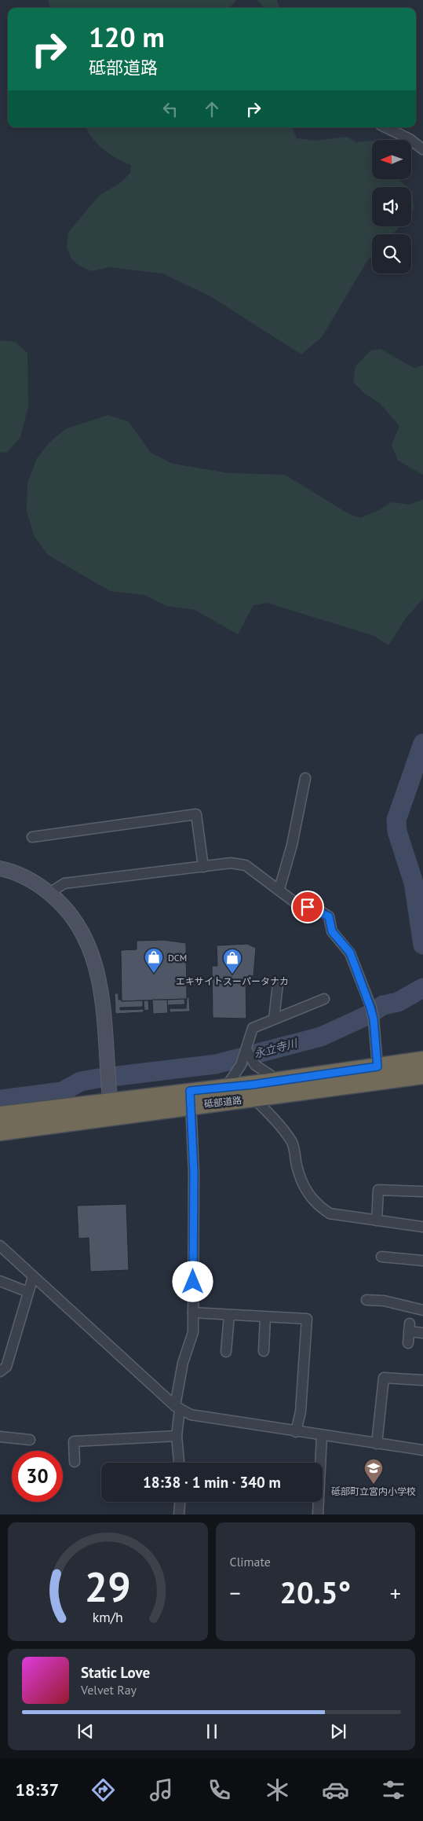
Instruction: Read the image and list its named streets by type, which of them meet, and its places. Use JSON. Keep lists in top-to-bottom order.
{
  "streets": {
    "highway": ["砥部道路"]
  },
  "water": ["永立寺川"],
  "places": {
    "shop": ["DCM", "エキサイトスーパータナカ"],
    "school or university": ["砥部町立宮内小学校"]
  },
  "north": "left",
  "page": {
    "turn": ["120 m", "砥部道路"],
    "limit": "30",
    "trip": "18:38 · 1 min · 340 m",
    "tile": "Climate",
    "heat": ["−", "20.5°", "+"],
    "song": ["Static Love", "Velvet Ray"],
    "tabs": "18:37",
    "gauge": ["29", "km/h"]
  }
}
